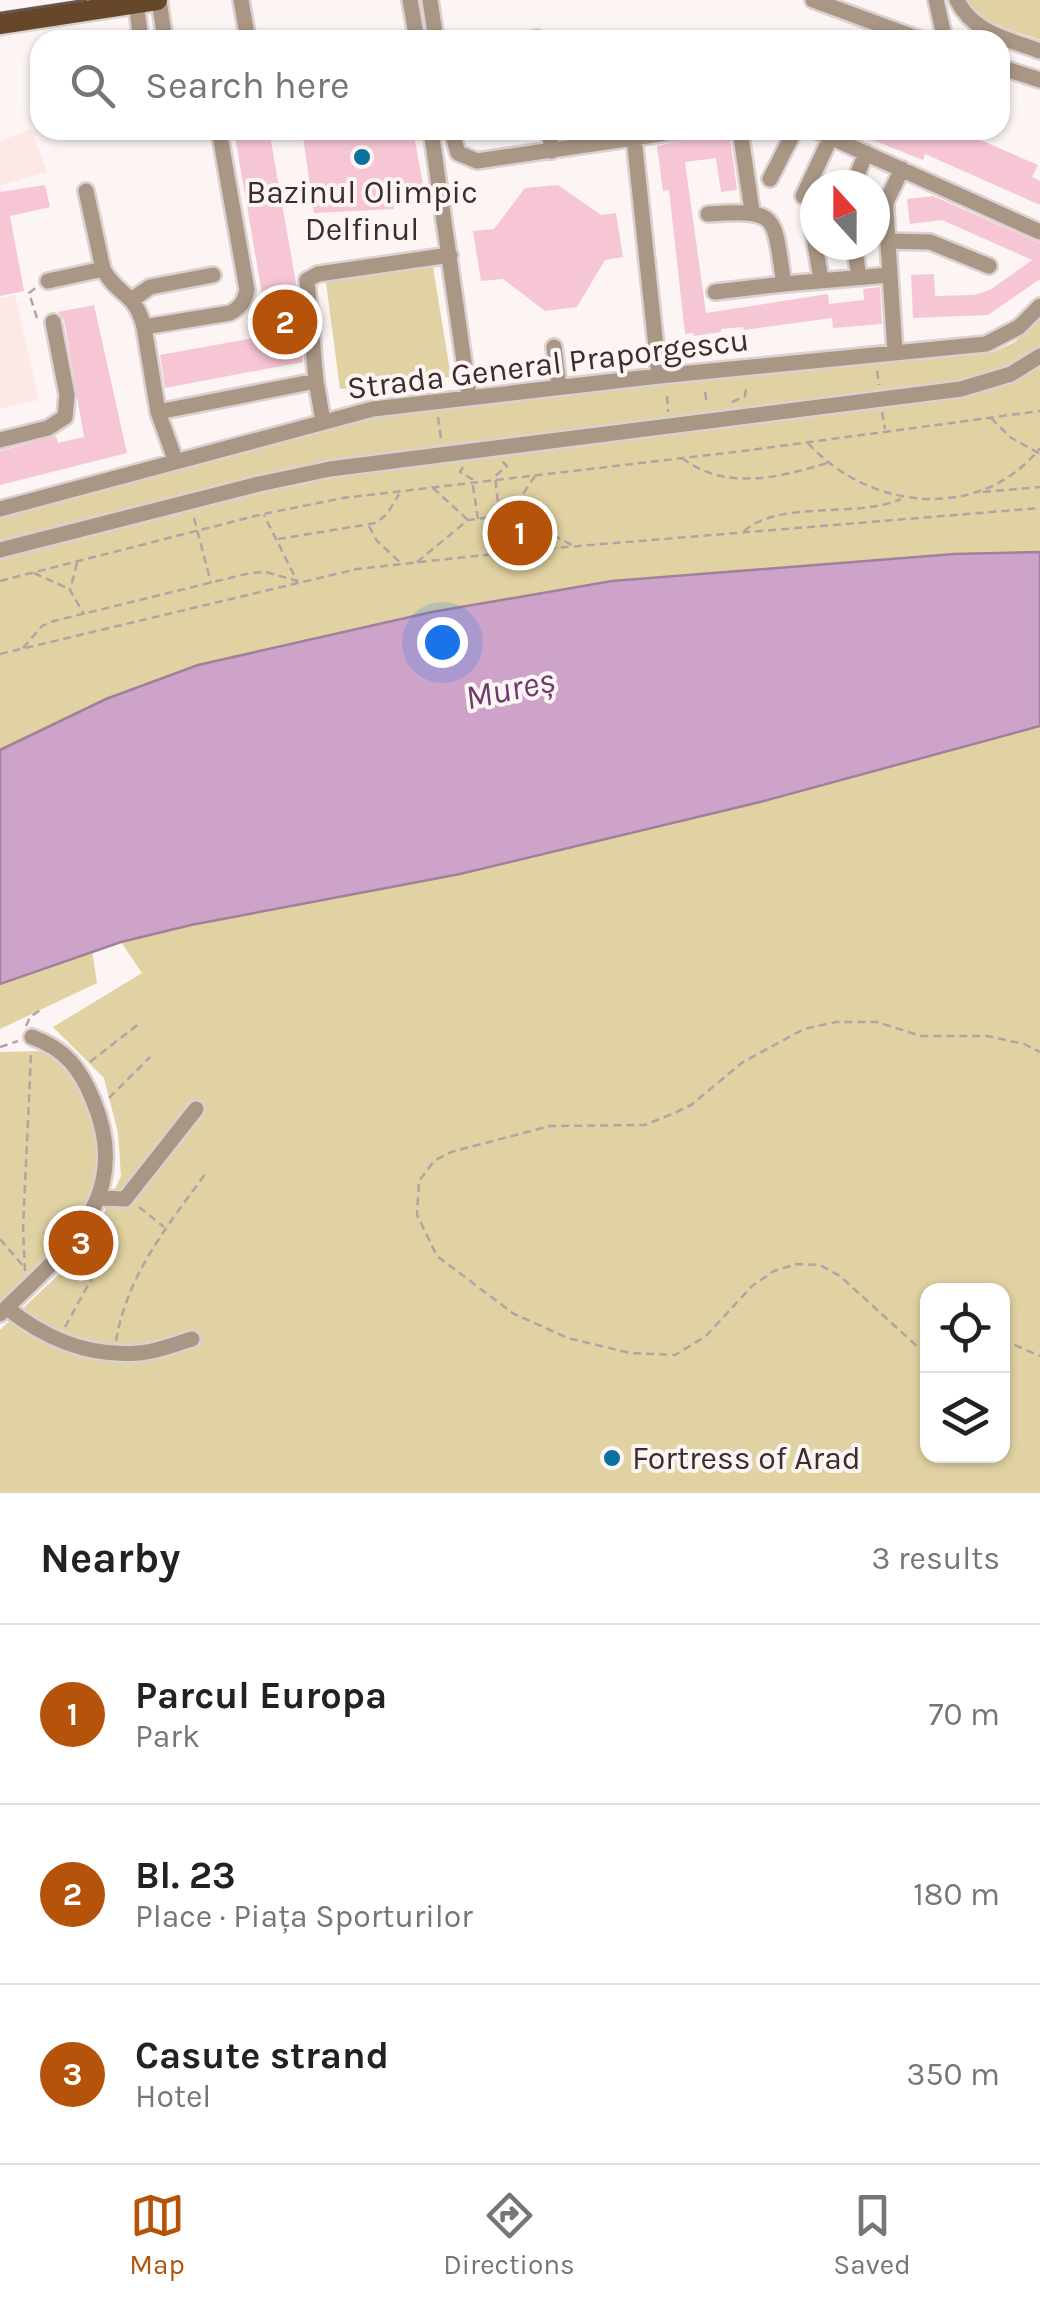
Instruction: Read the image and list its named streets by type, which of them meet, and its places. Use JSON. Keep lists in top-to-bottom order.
{
  "streets": {
    "street": ["Strada General Praporgescu"]
  },
  "water": ["Mureș"],
  "places": ["Bazinul Olimpic Delfinul", "Fortress of Arad"],
  "north": "top",
  "page": {
    "search": "Search here",
    "pins": ["2", "1", "3"],
    "heading": ["Nearby", "3 results"],
    "list": [
      {
        "mark": "1",
        "name": "Parcul Europa",
        "note": "Park",
        "value": "70 m"
      },
      {
        "mark": "2",
        "name": "Bl. 23",
        "note": "Place · Piața Sporturilor",
        "value": "180 m"
      },
      {
        "mark": "3",
        "name": "Casute strand",
        "note": "Hotel",
        "value": "350 m"
      }
    ],
    "nav": ["Map", "Directions", "Saved"]
  }
}
